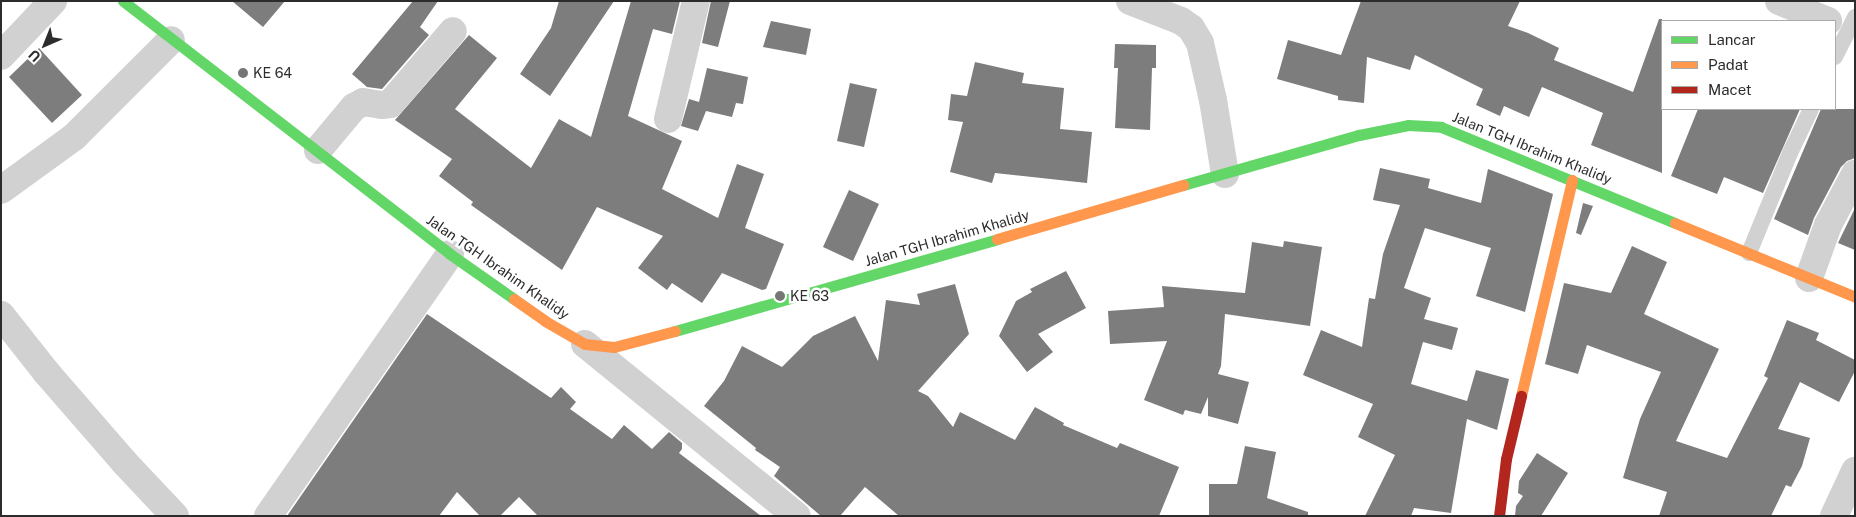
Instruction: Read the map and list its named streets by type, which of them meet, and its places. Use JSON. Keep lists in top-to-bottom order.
{
  "streets": {
    "main road": ["Jalan TGH Ibrahim Khalidy"]
  },
  "places": ["KE 64", "KE 63"],
  "legend": ["Lancar", "Padat", "Macet"],
  "north": "bottom left"
}
